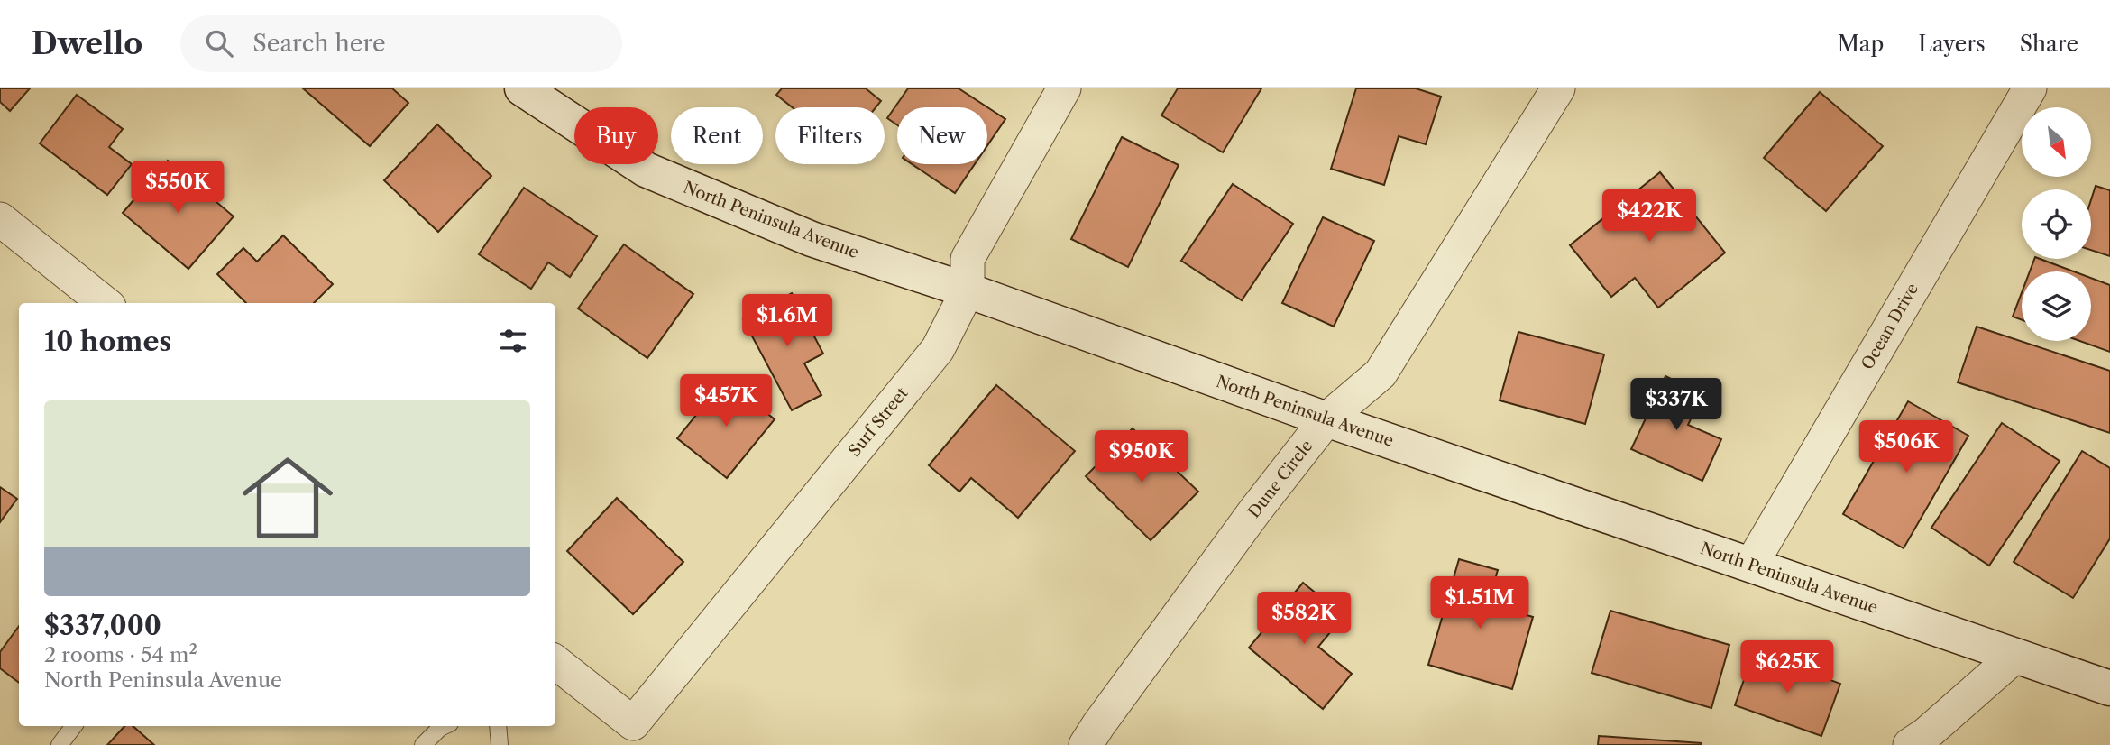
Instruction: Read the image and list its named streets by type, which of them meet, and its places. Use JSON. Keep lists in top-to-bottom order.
{
  "streets": {
    "street": [
      "North Peninsula Avenue",
      "Ocean Drive",
      "Surf Street",
      "Dune Circle"
    ]
  },
  "crossings": [
    ["North Peninsula Avenue", "Ocean Drive"],
    ["North Peninsula Avenue", "Surf Street"],
    ["North Peninsula Avenue", "Dune Circle"]
  ],
  "north": "bottom right",
  "page": {
    "header": "Dwello",
    "search": "Search here",
    "nav": ["Map", "Layers", "Share"],
    "chip": [
      "Buy",
      "Rent",
      "Filters",
      "New"
    ],
    "price": [
      "$550K",
      "$422K",
      "$1.6M",
      "$457K",
      "$337K",
      "$506K",
      "$950K",
      "$1.51M",
      "$582K",
      "$625K"
    ],
    "heading": "10 homes",
    "list": [
      {
        "name": "$337,000",
        "note": "2 rooms · 54 m² · North Peninsula Avenue"
      }
    ]
  }
}
